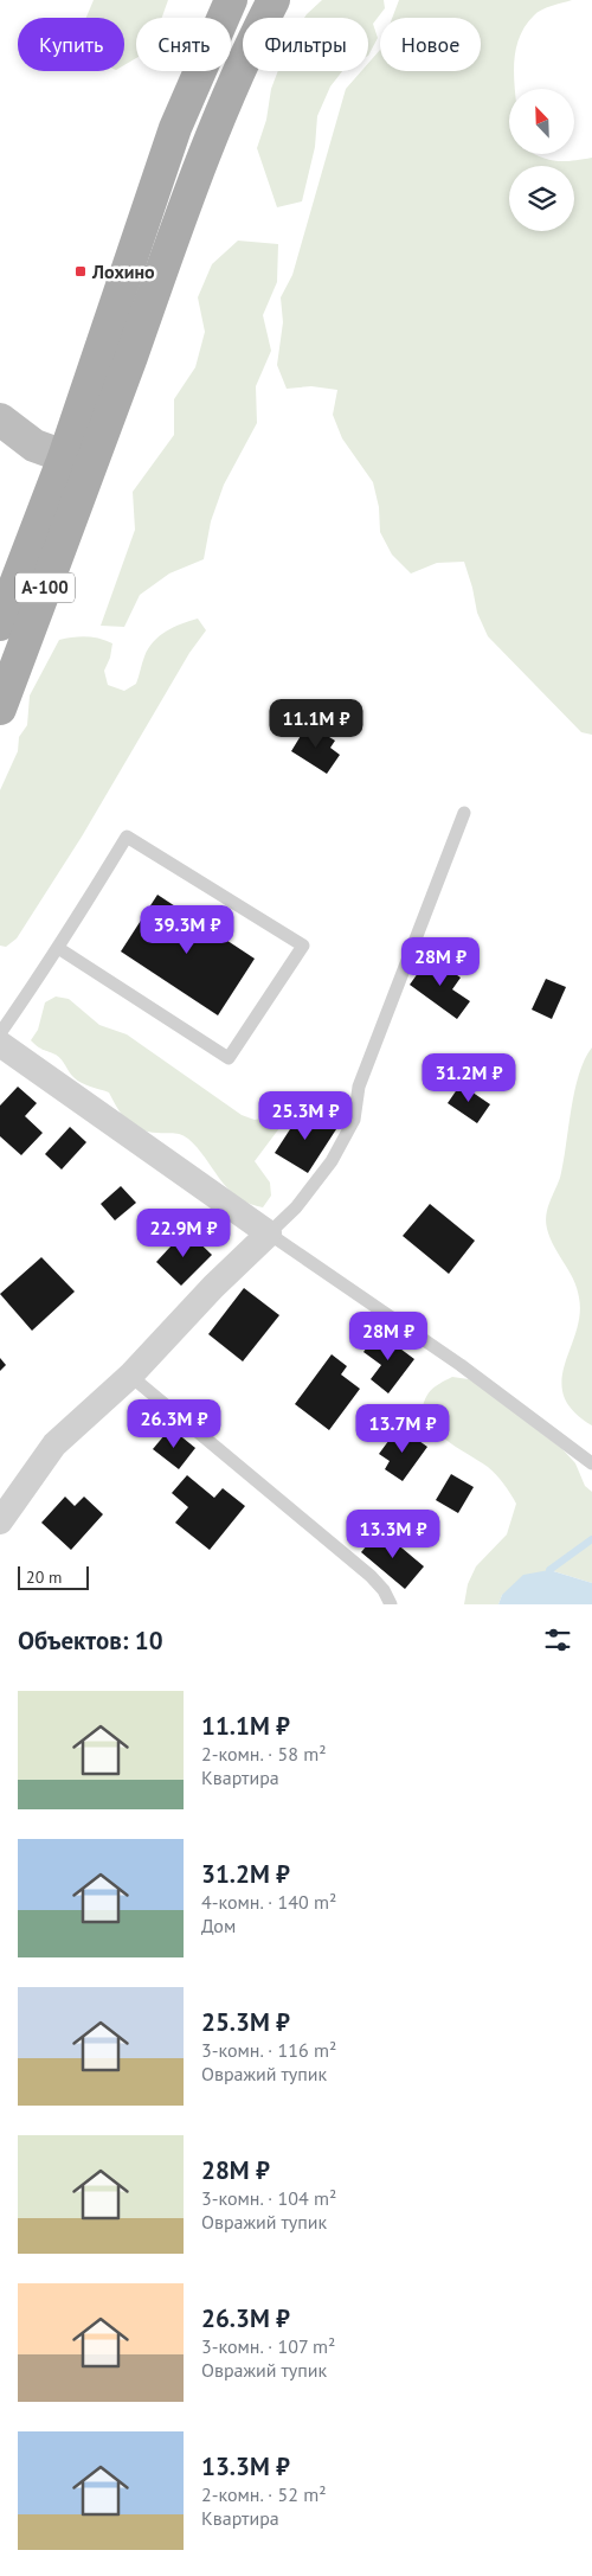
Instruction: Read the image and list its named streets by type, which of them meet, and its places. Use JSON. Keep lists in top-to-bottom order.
{
  "streets": {
    "main road": ["А-100"]
  },
  "places": {
    "transit": ["Лохино"]
  },
  "scale_bar": "20 m",
  "north": "top left",
  "page": {
    "chip": [
      "Купить",
      "Снять",
      "Фильтры",
      "Новое"
    ],
    "price": [
      "11.1M ₽",
      "39.3M ₽",
      "28M ₽",
      "31.2M ₽",
      "25.3M ₽",
      "22.9M ₽",
      "28M ₽",
      "26.3M ₽",
      "13.7M ₽",
      "13.3M ₽"
    ],
    "scale": "20 m",
    "heading": "Объектов: 10",
    "list": [
      {
        "name": "11.1M ₽",
        "note": "2-комн. · 58 m² · Квартира"
      },
      {
        "name": "31.2M ₽",
        "note": "4-комн. · 140 m² · Дом"
      },
      {
        "name": "25.3M ₽",
        "note": "3-комн. · 116 m² · Овражий тупик"
      },
      {
        "name": "28M ₽",
        "note": "3-комн. · 104 m² · Овражий тупик"
      },
      {
        "name": "26.3M ₽",
        "note": "3-комн. · 107 m² · Овражий тупик"
      },
      {
        "name": "13.3M ₽",
        "note": "2-комн. · 52 m² · Квартира"
      }
    ]
  }
}
